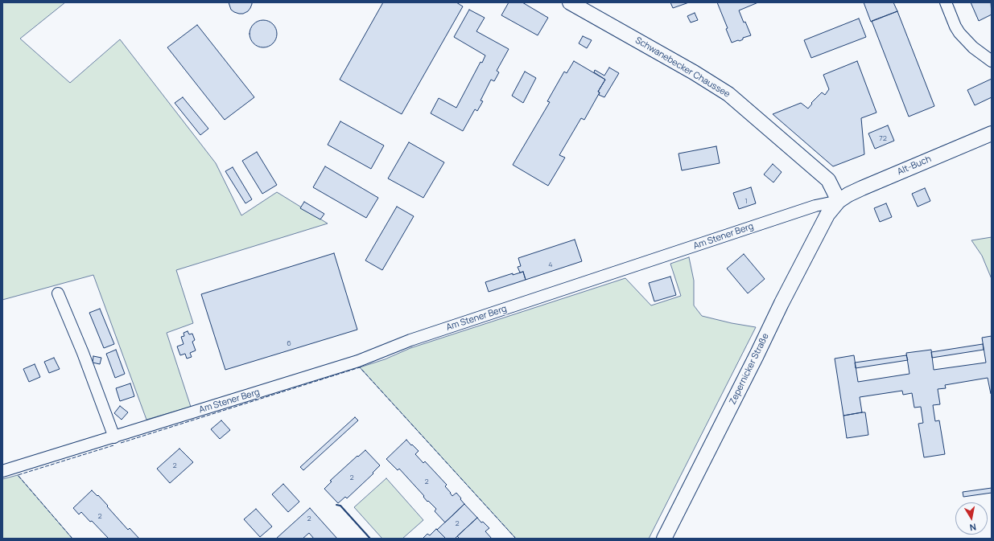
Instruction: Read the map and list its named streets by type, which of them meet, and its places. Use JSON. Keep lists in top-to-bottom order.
{
  "streets": {
    "main road": ["Schwanebecker Chaussee", "Alt-Buch", "Zepernicker Straße"],
    "street": ["Am Stener Berg"]
  },
  "crossings": [
    ["Schwanebecker Chaussee", "Alt-Buch"],
    ["Schwanebecker Chaussee", "Am Stener Berg"],
    ["Schwanebecker Chaussee", "Zepernicker Straße"],
    ["Alt-Buch", "Am Stener Berg"],
    ["Alt-Buch", "Zepernicker Straße"],
    ["Am Stener Berg", "Zepernicker Straße"]
  ],
  "house_numbers": [
    "72",
    "1",
    "4",
    "6",
    "2",
    "2",
    "2",
    "2",
    "2",
    "2"
  ],
  "north": "bottom"
}
